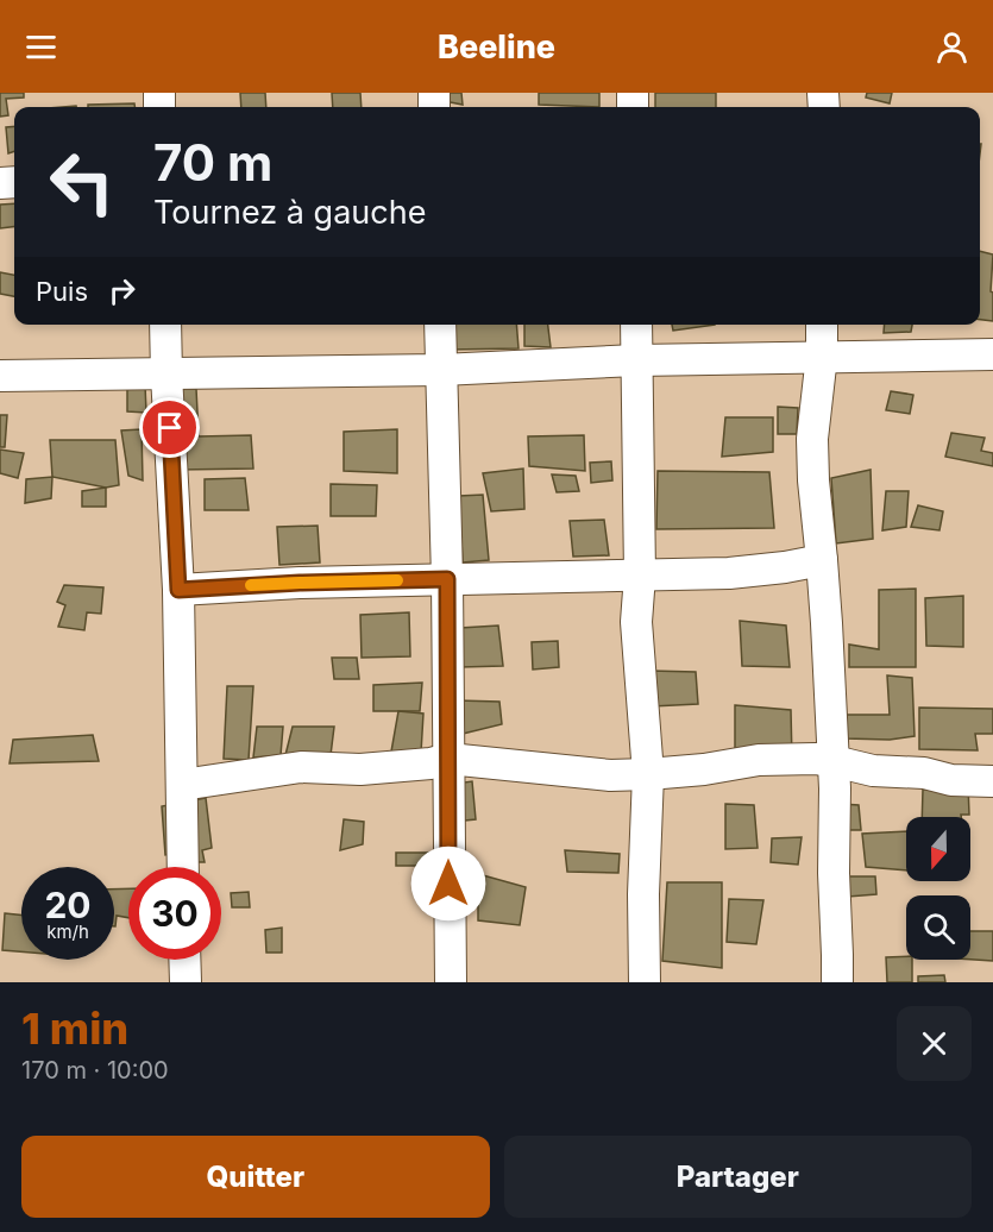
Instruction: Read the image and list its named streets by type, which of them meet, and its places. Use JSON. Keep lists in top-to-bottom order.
{
  "north": "bottom",
  "page": {
    "header": "Beeline",
    "turn": ["70 m", "Tournez à gauche"],
    "then": "Puis",
    "speed": "20 km/h",
    "limit": "30",
    "heading": ["1 min", "170 m · 10:00"],
    "buttons": ["Quitter", "Partager"]
  }
}
